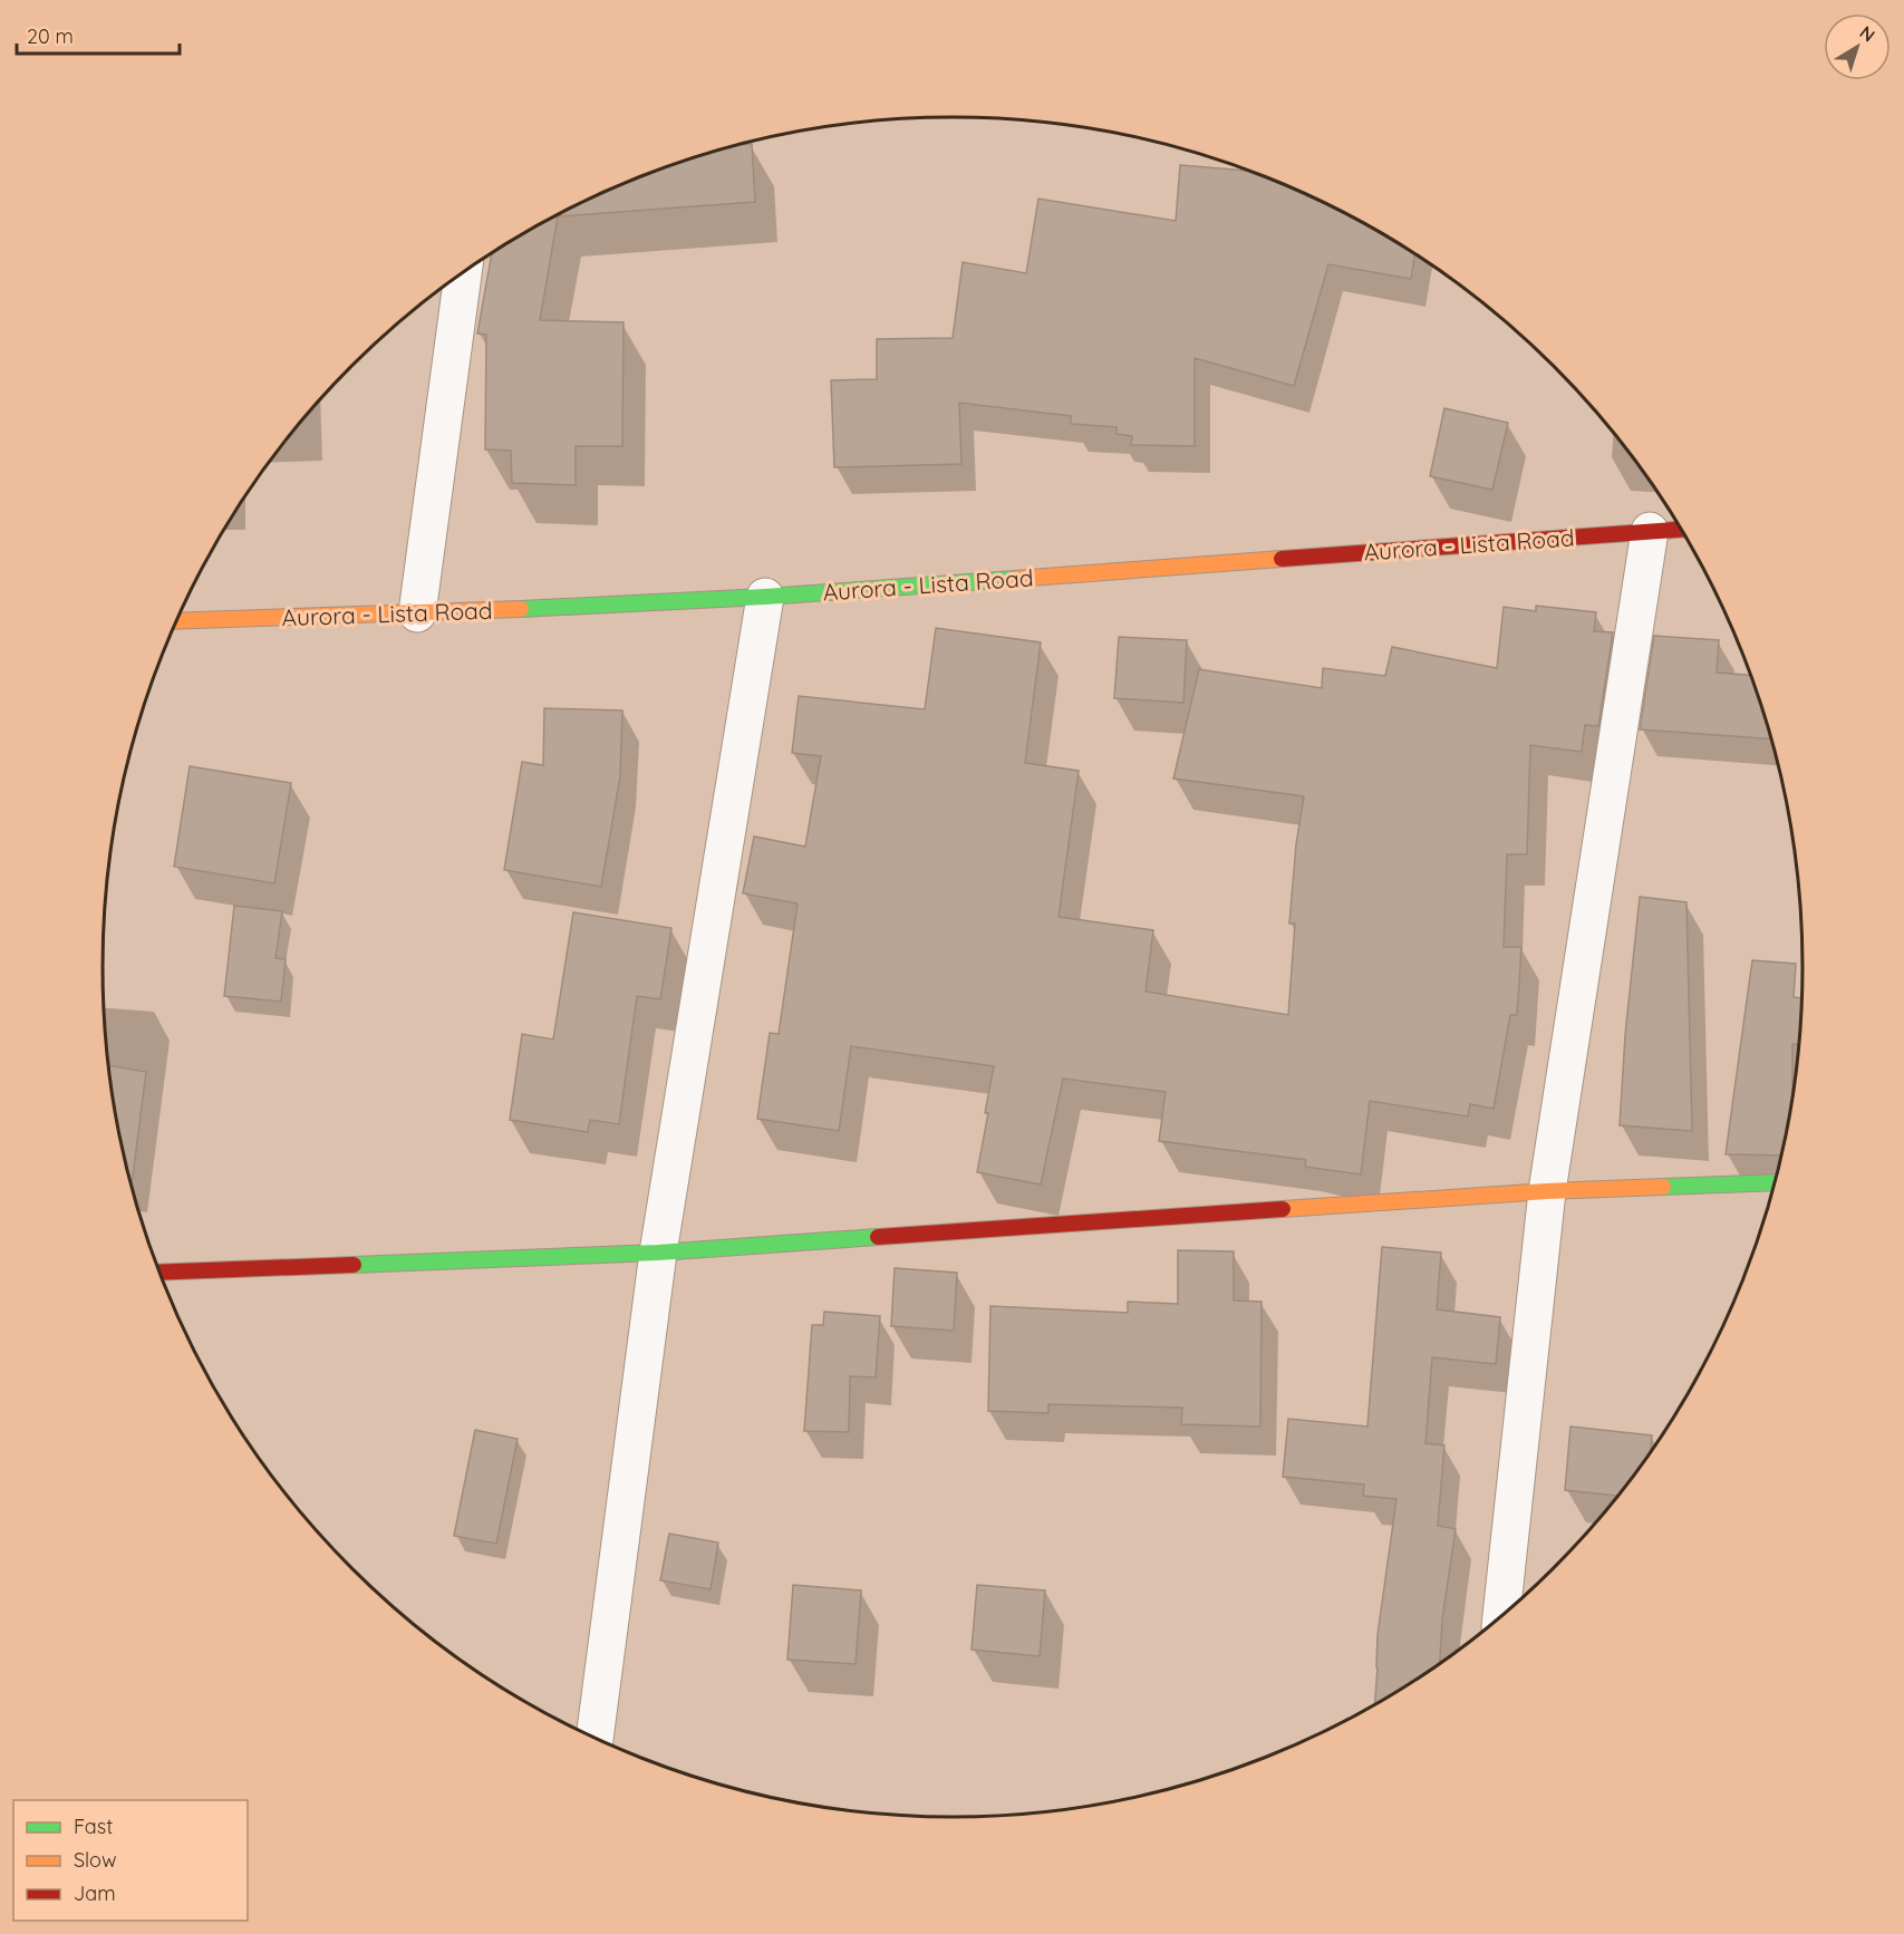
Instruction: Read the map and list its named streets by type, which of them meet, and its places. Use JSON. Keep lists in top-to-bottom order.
{
  "streets": {
    "street": ["Aurora - Lista Road"]
  },
  "legend": ["Fast", "Slow", "Jam"],
  "scale_bar": "20 m",
  "north": "top right"
}
